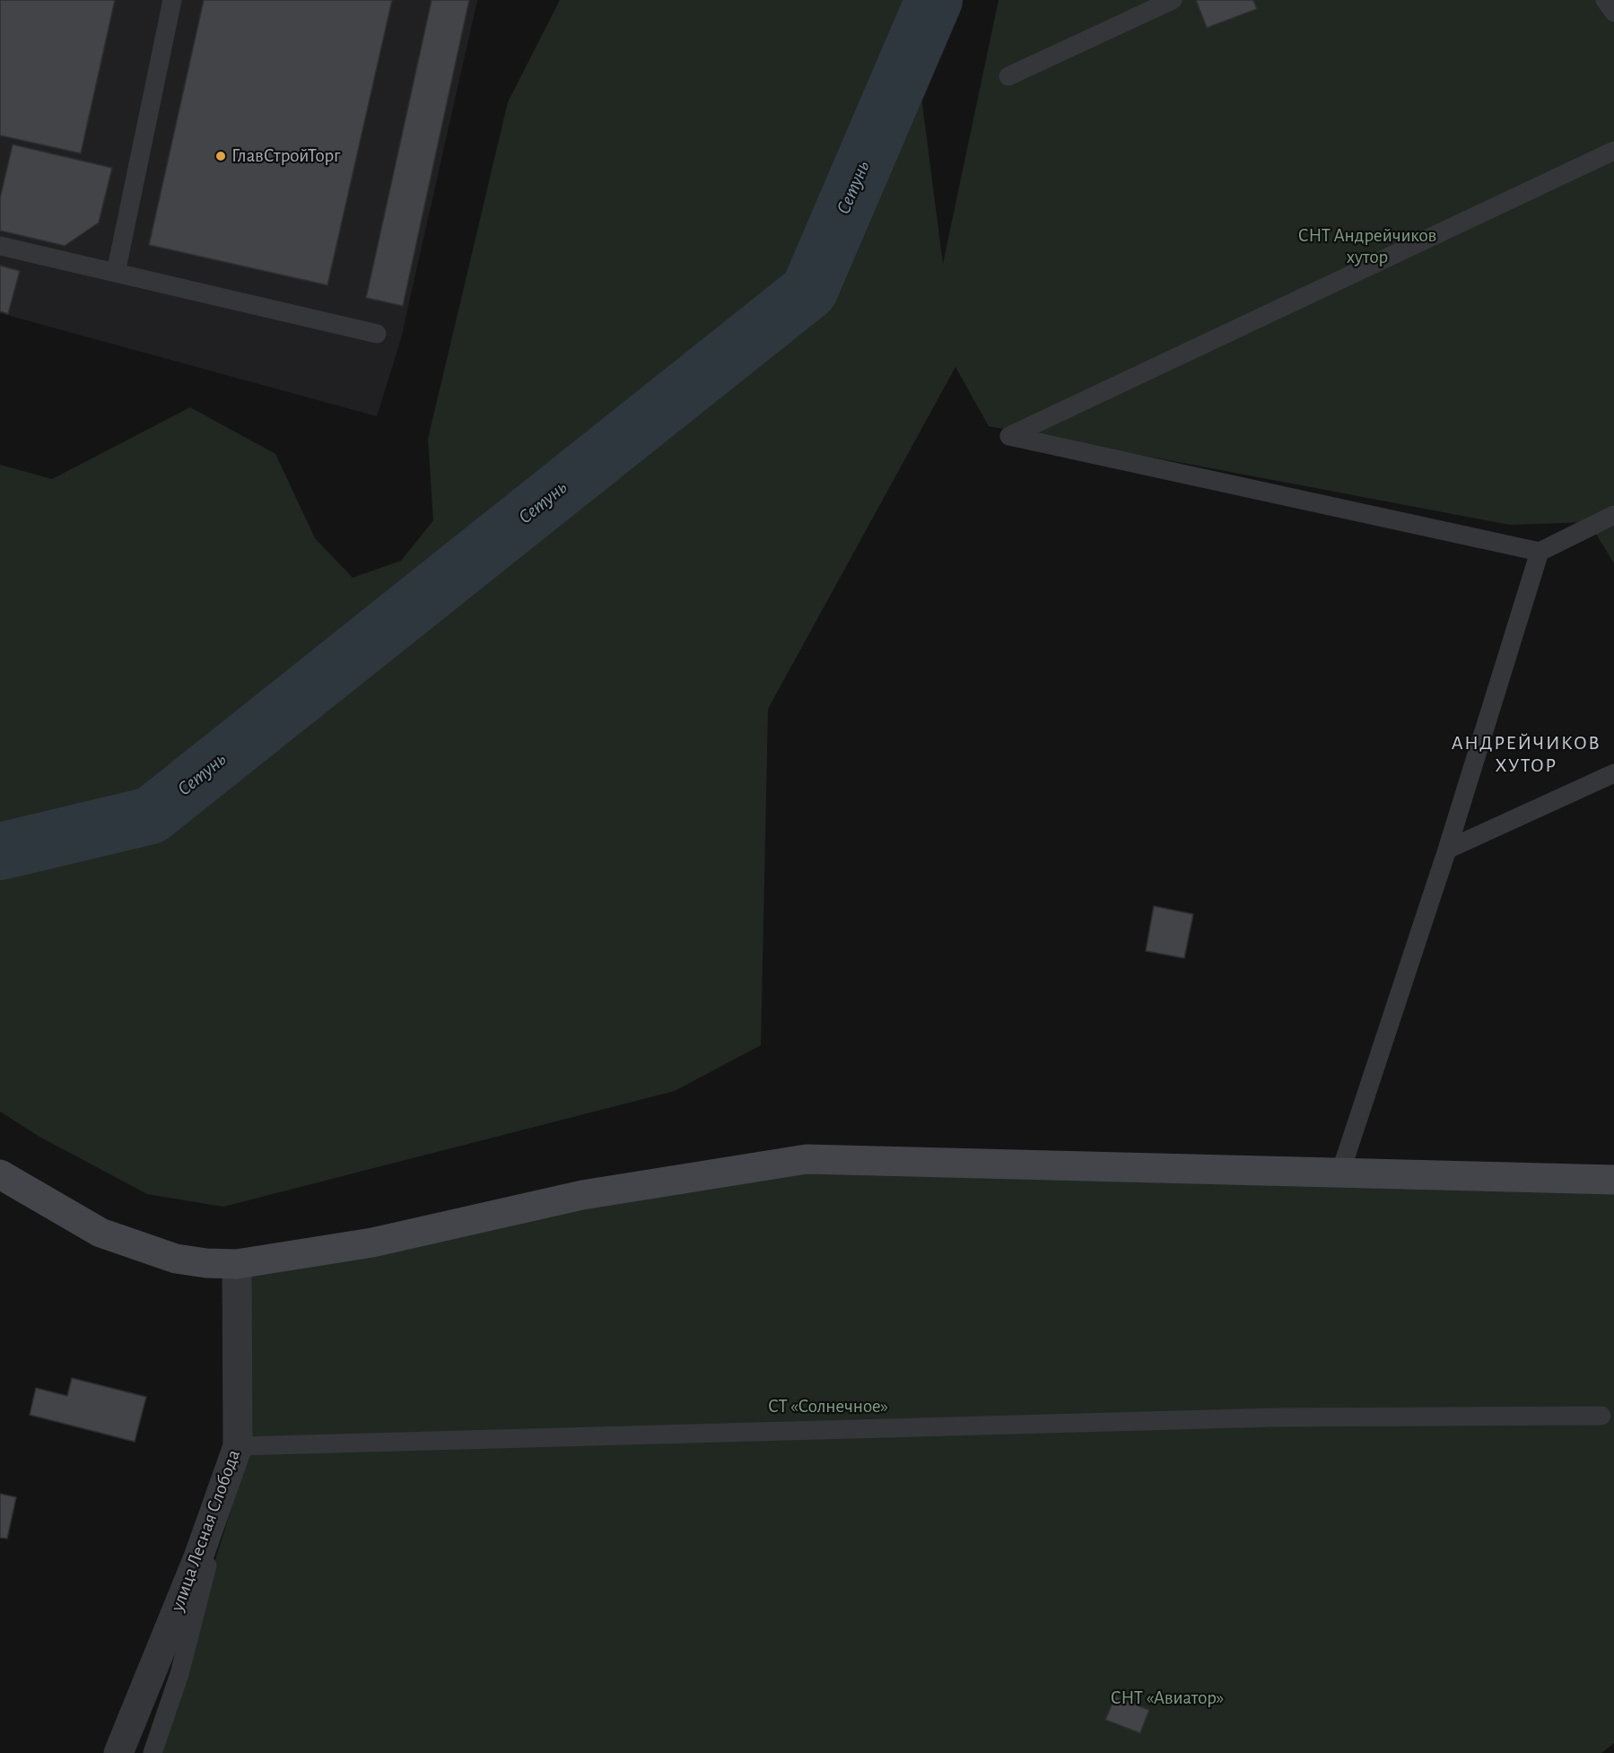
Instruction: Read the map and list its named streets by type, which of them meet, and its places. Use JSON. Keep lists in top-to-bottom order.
{
  "streets": {
    "street": ["улица Лесная Слобода"]
  },
  "districts": ["АНДРЕЙЧИКОВ ХУТОР"],
  "water": ["Сетунь"],
  "parks": ["СНТ Андрейчиков хутор", "СТ «Солнечное»", "СНТ «Авиатор»"],
  "places": ["ГлавСтройТорг"]
}
